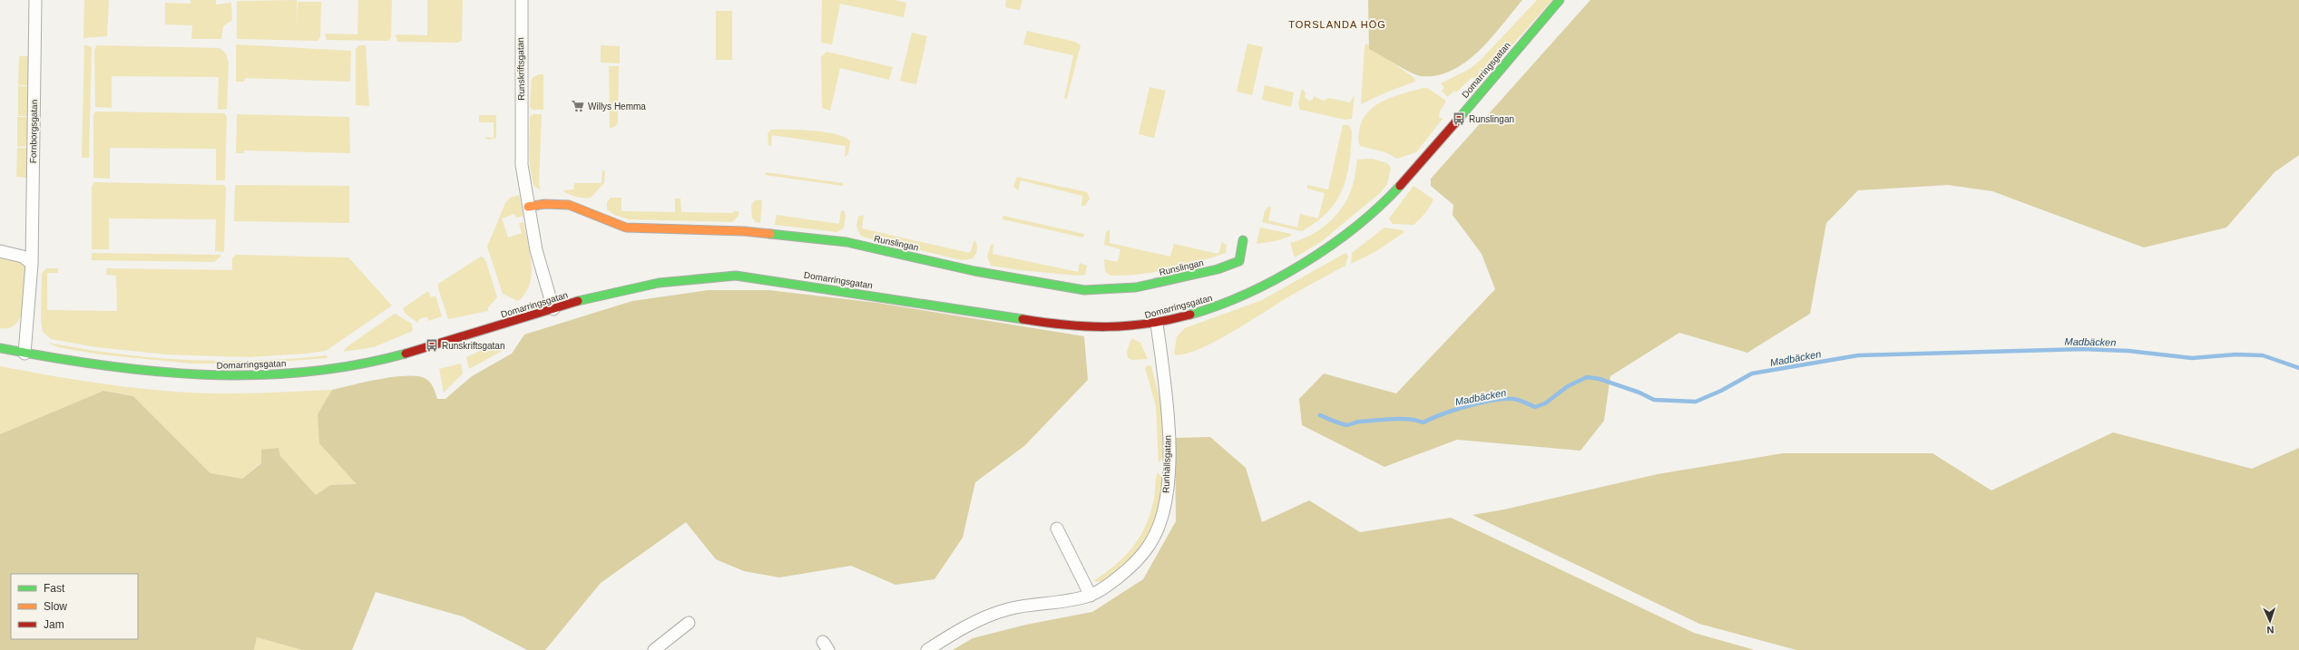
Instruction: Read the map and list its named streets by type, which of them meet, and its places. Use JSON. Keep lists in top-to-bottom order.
{
  "streets": {
    "street": [
      "Runskriftsgatan",
      "Domarringsgatan",
      "Fornborgsgatan",
      "Runslingan",
      "Runhällsgatan"
    ]
  },
  "crossings": [
    ["Runskriftsgatan", "Domarringsgatan"],
    ["Runskriftsgatan", "Runslingan"],
    ["Domarringsgatan", "Fornborgsgatan"],
    ["Domarringsgatan", "Runhällsgatan"]
  ],
  "districts": ["TORSLANDA HÖG"],
  "water": ["Madbäcken"],
  "places": {
    "supermarket": ["Willys Hemma"],
    "bus stop": ["Runslingan", "Runskriftsgatan"]
  },
  "legend": ["Fast", "Slow", "Jam"],
  "north": "bottom"
}
